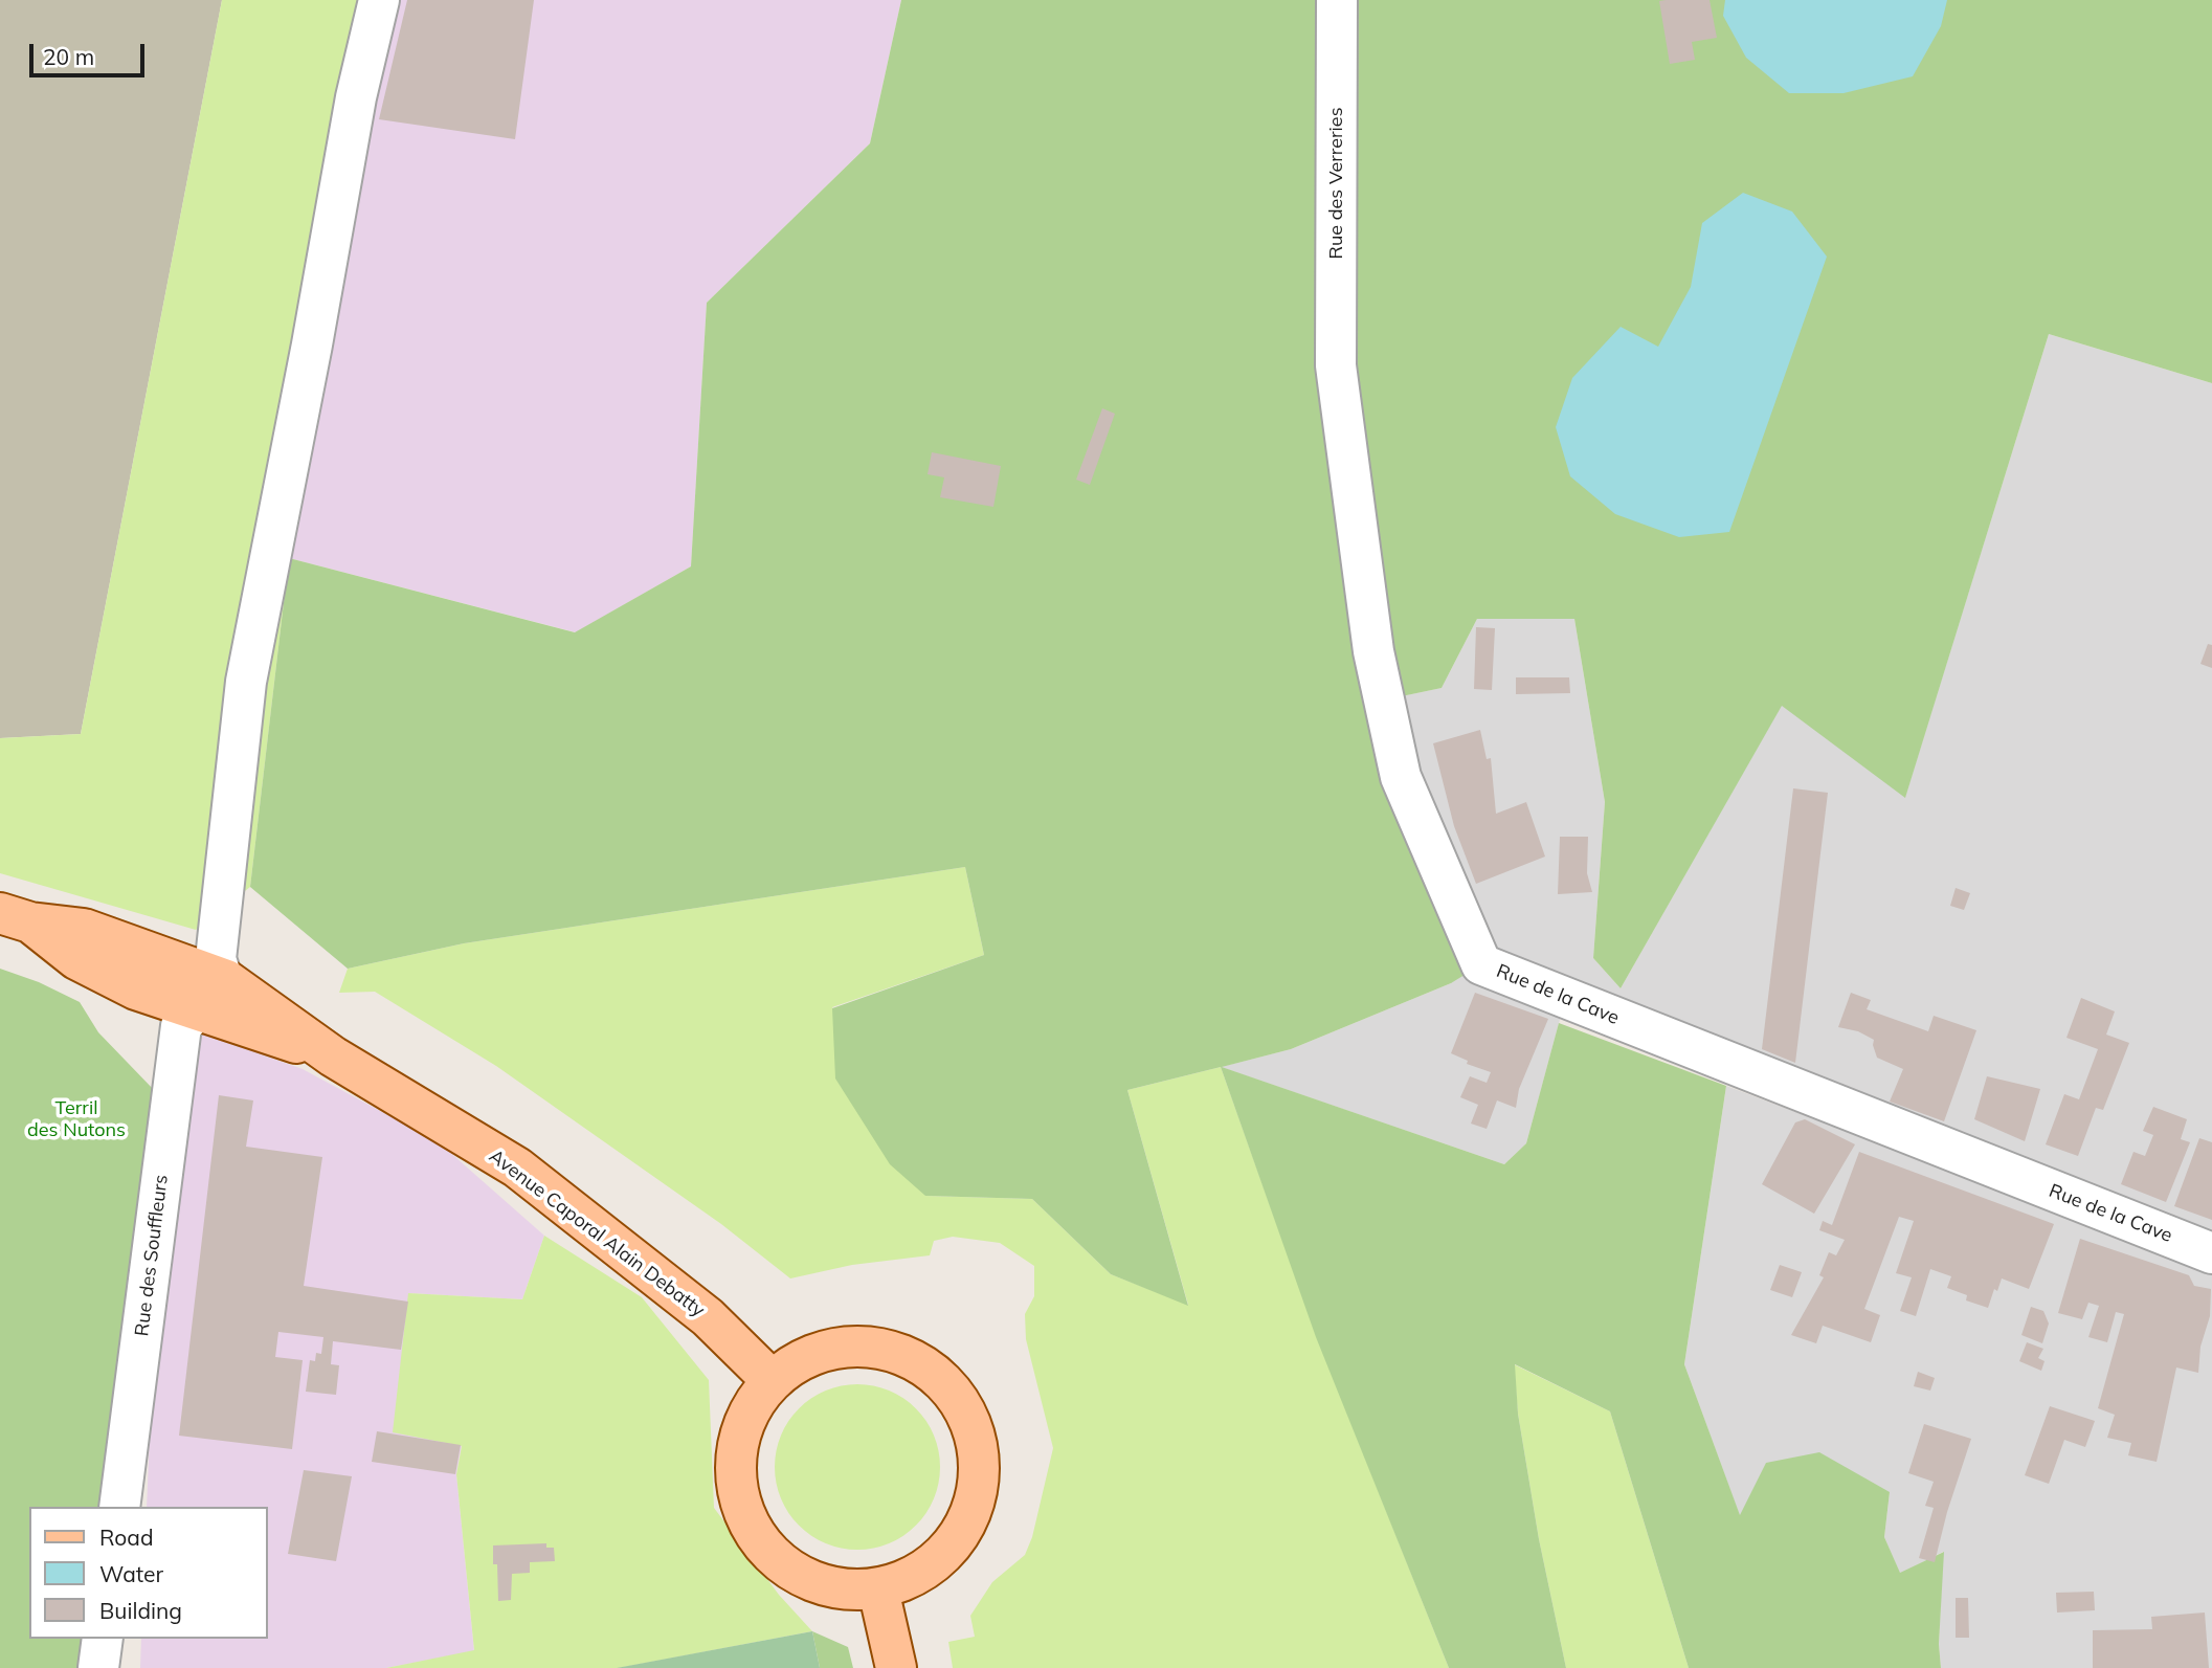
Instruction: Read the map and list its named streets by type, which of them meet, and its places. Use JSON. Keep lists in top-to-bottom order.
{
  "streets": {
    "main road": ["Avenue Caporal Alain Debatty"],
    "street": ["Rue des Verreries", "Rue de la Cave", "Rue des Souffleurs"]
  },
  "crossings": [
    ["Rue des Verreries", "Rue de la Cave"]
  ],
  "parks": ["Terril des Nutons"],
  "legend": ["Road", "Water", "Building"],
  "scale_bar": "20 m"
}
